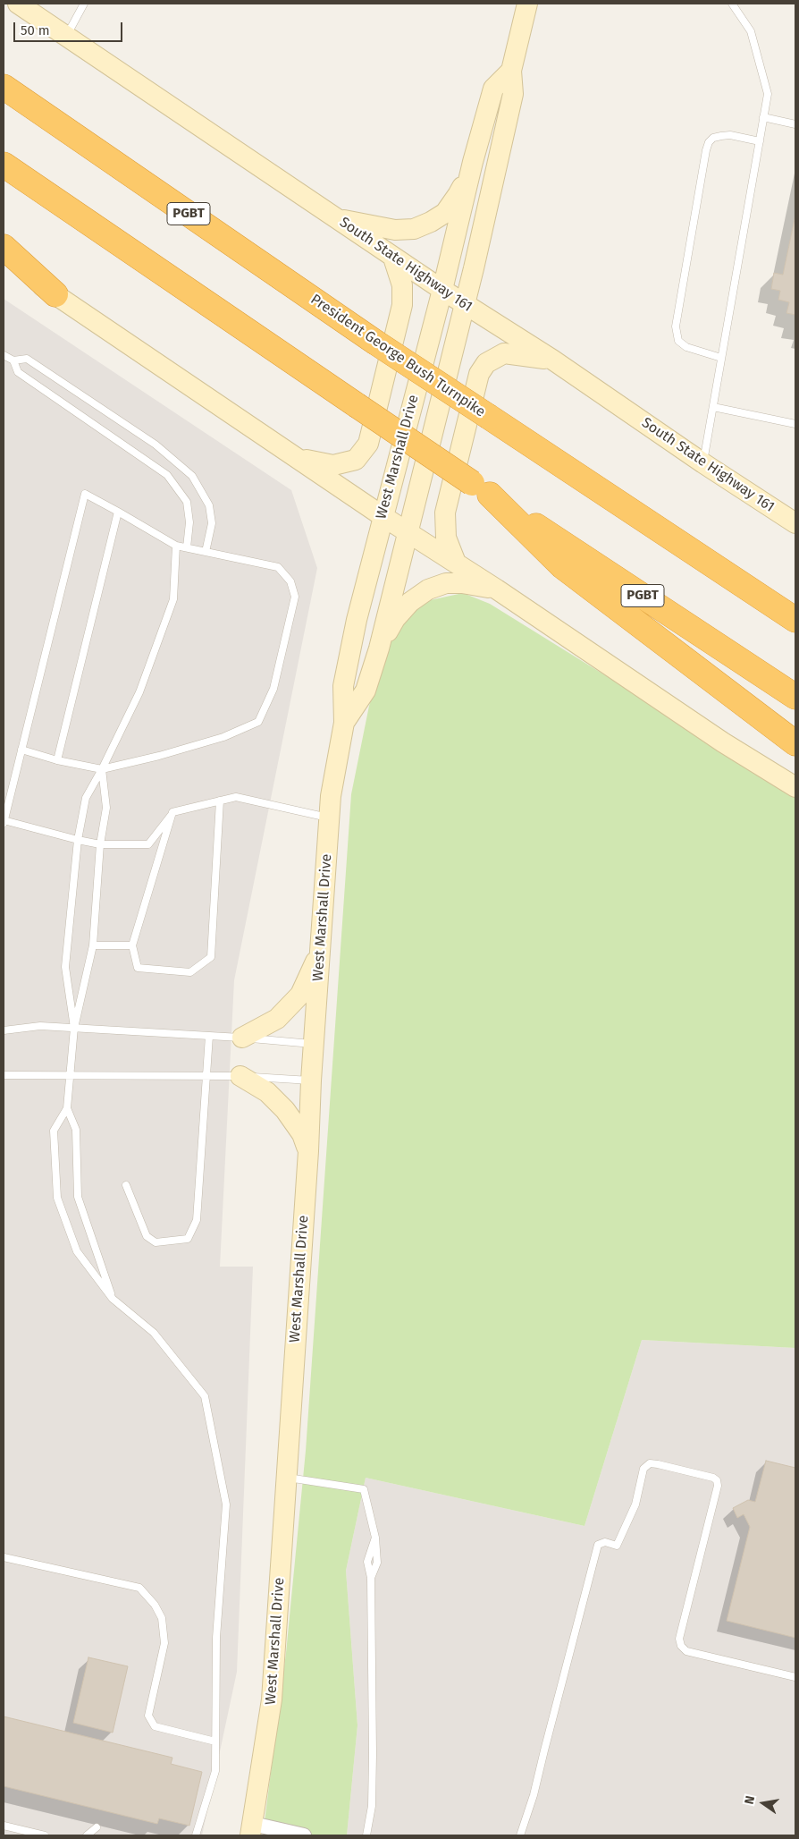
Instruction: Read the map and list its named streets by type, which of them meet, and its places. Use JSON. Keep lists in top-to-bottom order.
{
  "streets": {
    "highway": ["PGBT", "President George Bush Turnpike"],
    "main road": ["South State Highway 161", "West Marshall Drive"]
  },
  "crossings": [
    ["South State Highway 161", "West Marshall Drive"]
  ],
  "scale_bar": "50 m",
  "north": "left"
}
